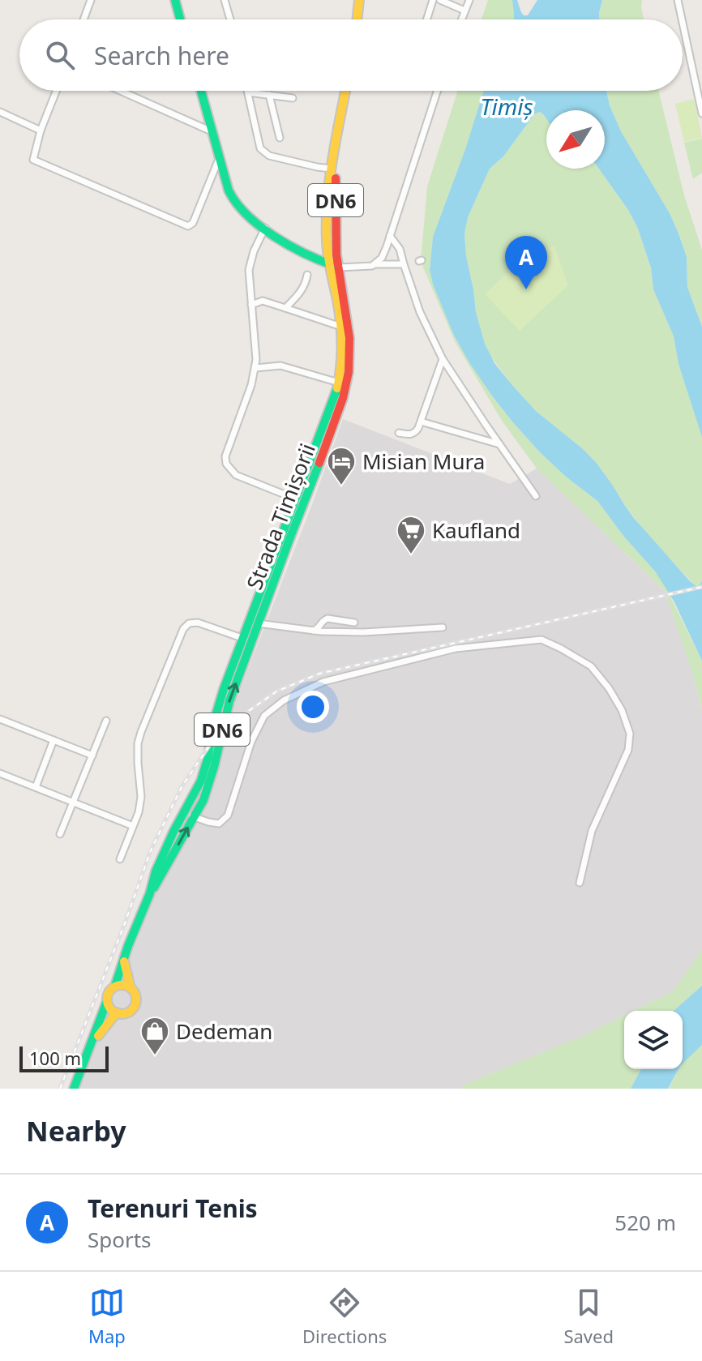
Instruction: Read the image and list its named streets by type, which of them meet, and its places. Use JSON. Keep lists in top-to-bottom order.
{
  "streets": {
    "main road": ["DN6", "Strada Timișorii"]
  },
  "water": ["Timiș"],
  "places": {
    "hotel": ["Misian Mura"],
    "supermarket": ["Kaufland"],
    "shop": ["Dedeman"]
  },
  "scale_bar": "100 m",
  "north": "bottom left",
  "page": {
    "search": "Search here",
    "pins": "A",
    "scale": "100 m",
    "heading": "Nearby",
    "list": [
      {
        "mark": "A",
        "name": "Terenuri Tenis",
        "note": "Sports",
        "value": "520 m"
      }
    ],
    "nav": ["Map", "Directions", "Saved"]
  }
}
